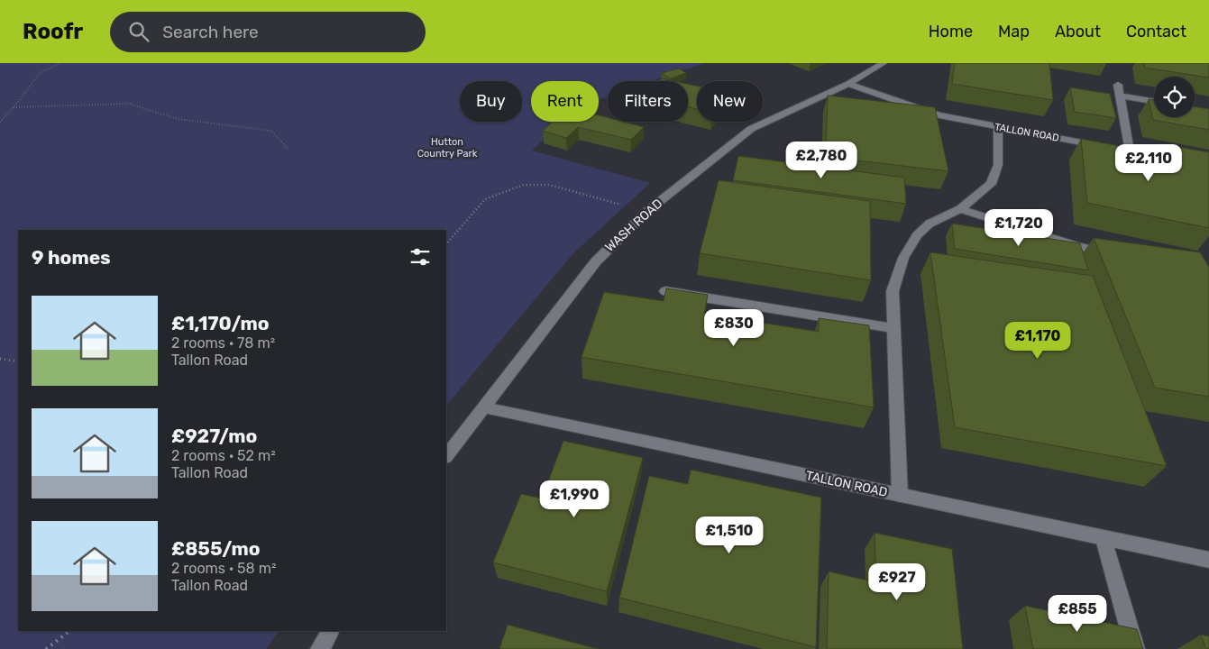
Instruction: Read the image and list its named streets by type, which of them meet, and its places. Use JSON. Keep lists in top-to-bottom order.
{
  "streets": {
    "street": ["TALLON ROAD", "WASH ROAD"]
  },
  "crossings": [
    ["TALLON ROAD", "WASH ROAD"]
  ],
  "parks": ["Hutton Country Park"],
  "page": {
    "header": "Roofr",
    "search": "Search here",
    "nav": [
      "Home",
      "Map",
      "About",
      "Contact"
    ],
    "chip": [
      "Buy",
      "Rent",
      "Filters",
      "New"
    ],
    "price": [
      "£2,780",
      "£2,110",
      "£1,720",
      "£830",
      "£1,170",
      "£1,990",
      "£1,510",
      "£927",
      "£855"
    ],
    "heading": "9 homes",
    "list": [
      {
        "name": "£1,170/mo",
        "note": "2 rooms · 78 m² · Tallon Road"
      },
      {
        "name": "£927/mo",
        "note": "2 rooms · 52 m² · Tallon Road"
      },
      {
        "name": "£855/mo",
        "note": "2 rooms · 58 m² · Tallon Road"
      }
    ]
  }
}
